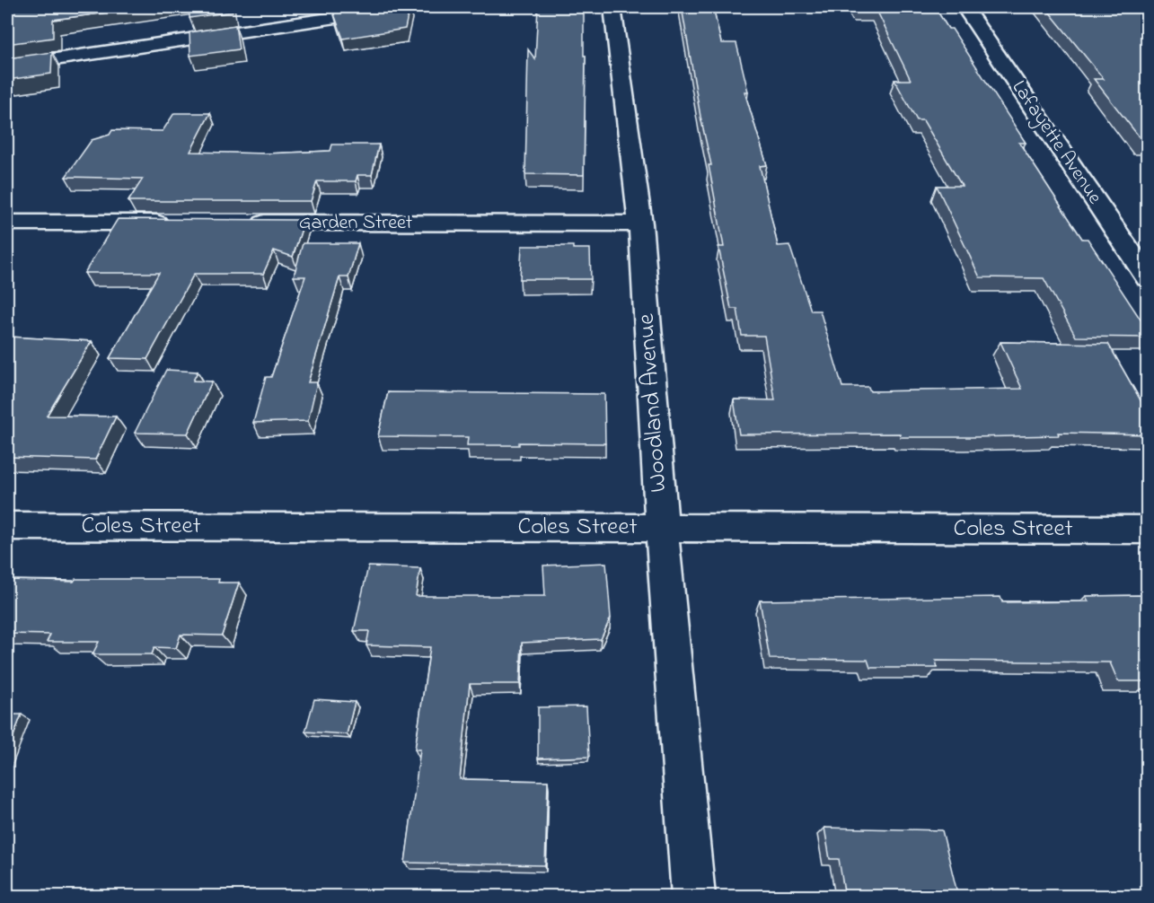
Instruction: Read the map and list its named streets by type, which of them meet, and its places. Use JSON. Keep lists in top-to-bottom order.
{
  "streets": {
    "street": [
      "Lafayette Avenue",
      "Garden Street",
      "Woodland Avenue",
      "Coles Street"
    ]
  },
  "crossings": [
    ["Garden Street", "Woodland Avenue"],
    ["Woodland Avenue", "Coles Street"]
  ]
}
